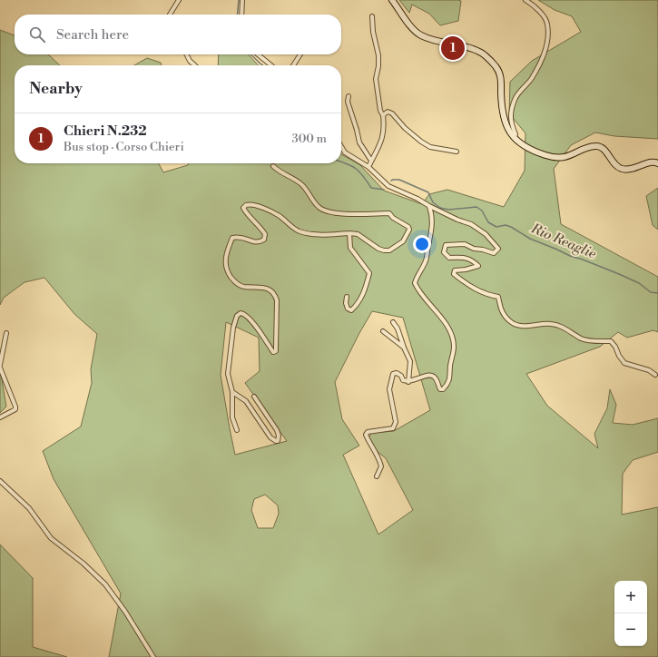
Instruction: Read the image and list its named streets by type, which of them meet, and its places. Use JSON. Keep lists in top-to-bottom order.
{
  "water": ["Rio Reaglie"],
  "page": {
    "search": "Search here",
    "pins": "1",
    "heading": "Nearby",
    "list": [
      {
        "mark": "1",
        "name": "Chieri N.232",
        "note": "Bus stop · Corso Chieri",
        "value": "300 m"
      }
    ],
    "map_buttons": ["+", "−"]
  }
}
